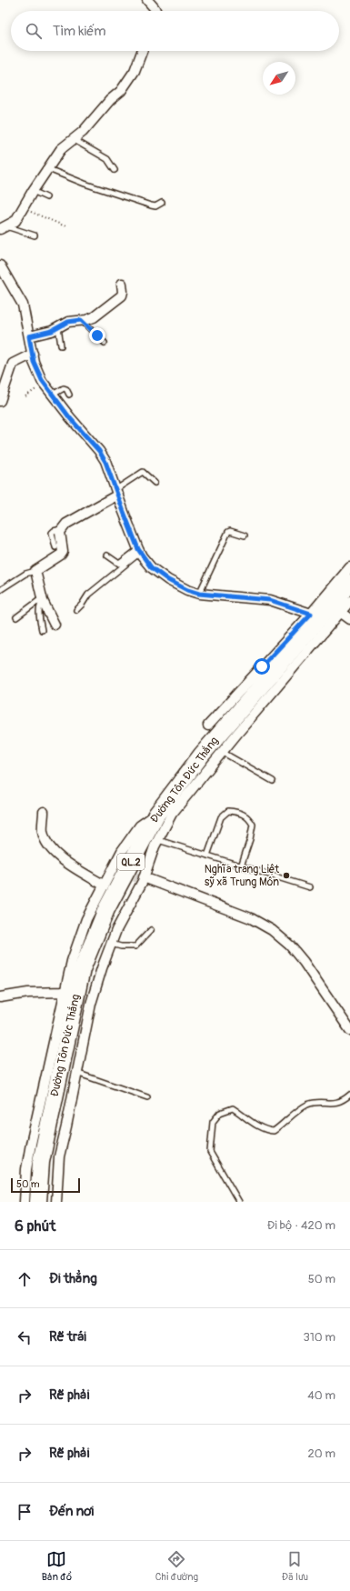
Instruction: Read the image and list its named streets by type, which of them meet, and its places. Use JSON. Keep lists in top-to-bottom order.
{
  "streets": {
    "highway": ["Đường Tôn Đức Thắng", "QL.2"]
  },
  "places": ["Nghĩa trang Liệt sỹ xã Trung Môn"],
  "scale_bar": "50 m",
  "north": "bottom left",
  "page": {
    "search": "Tìm kiếm",
    "scale": "50 m",
    "heading": ["6 phút", "Đi bộ · 420 m"],
    "list": [
      ["Đi thẳng", "50 m"],
      ["Rẽ trái", "310 m"],
      ["Rẽ phải", "40 m"],
      ["Rẽ phải", "20 m"],
      "Đến nơi"
    ],
    "nav": ["Bản đồ", "Chỉ đường", "Đã lưu"]
  }
}
